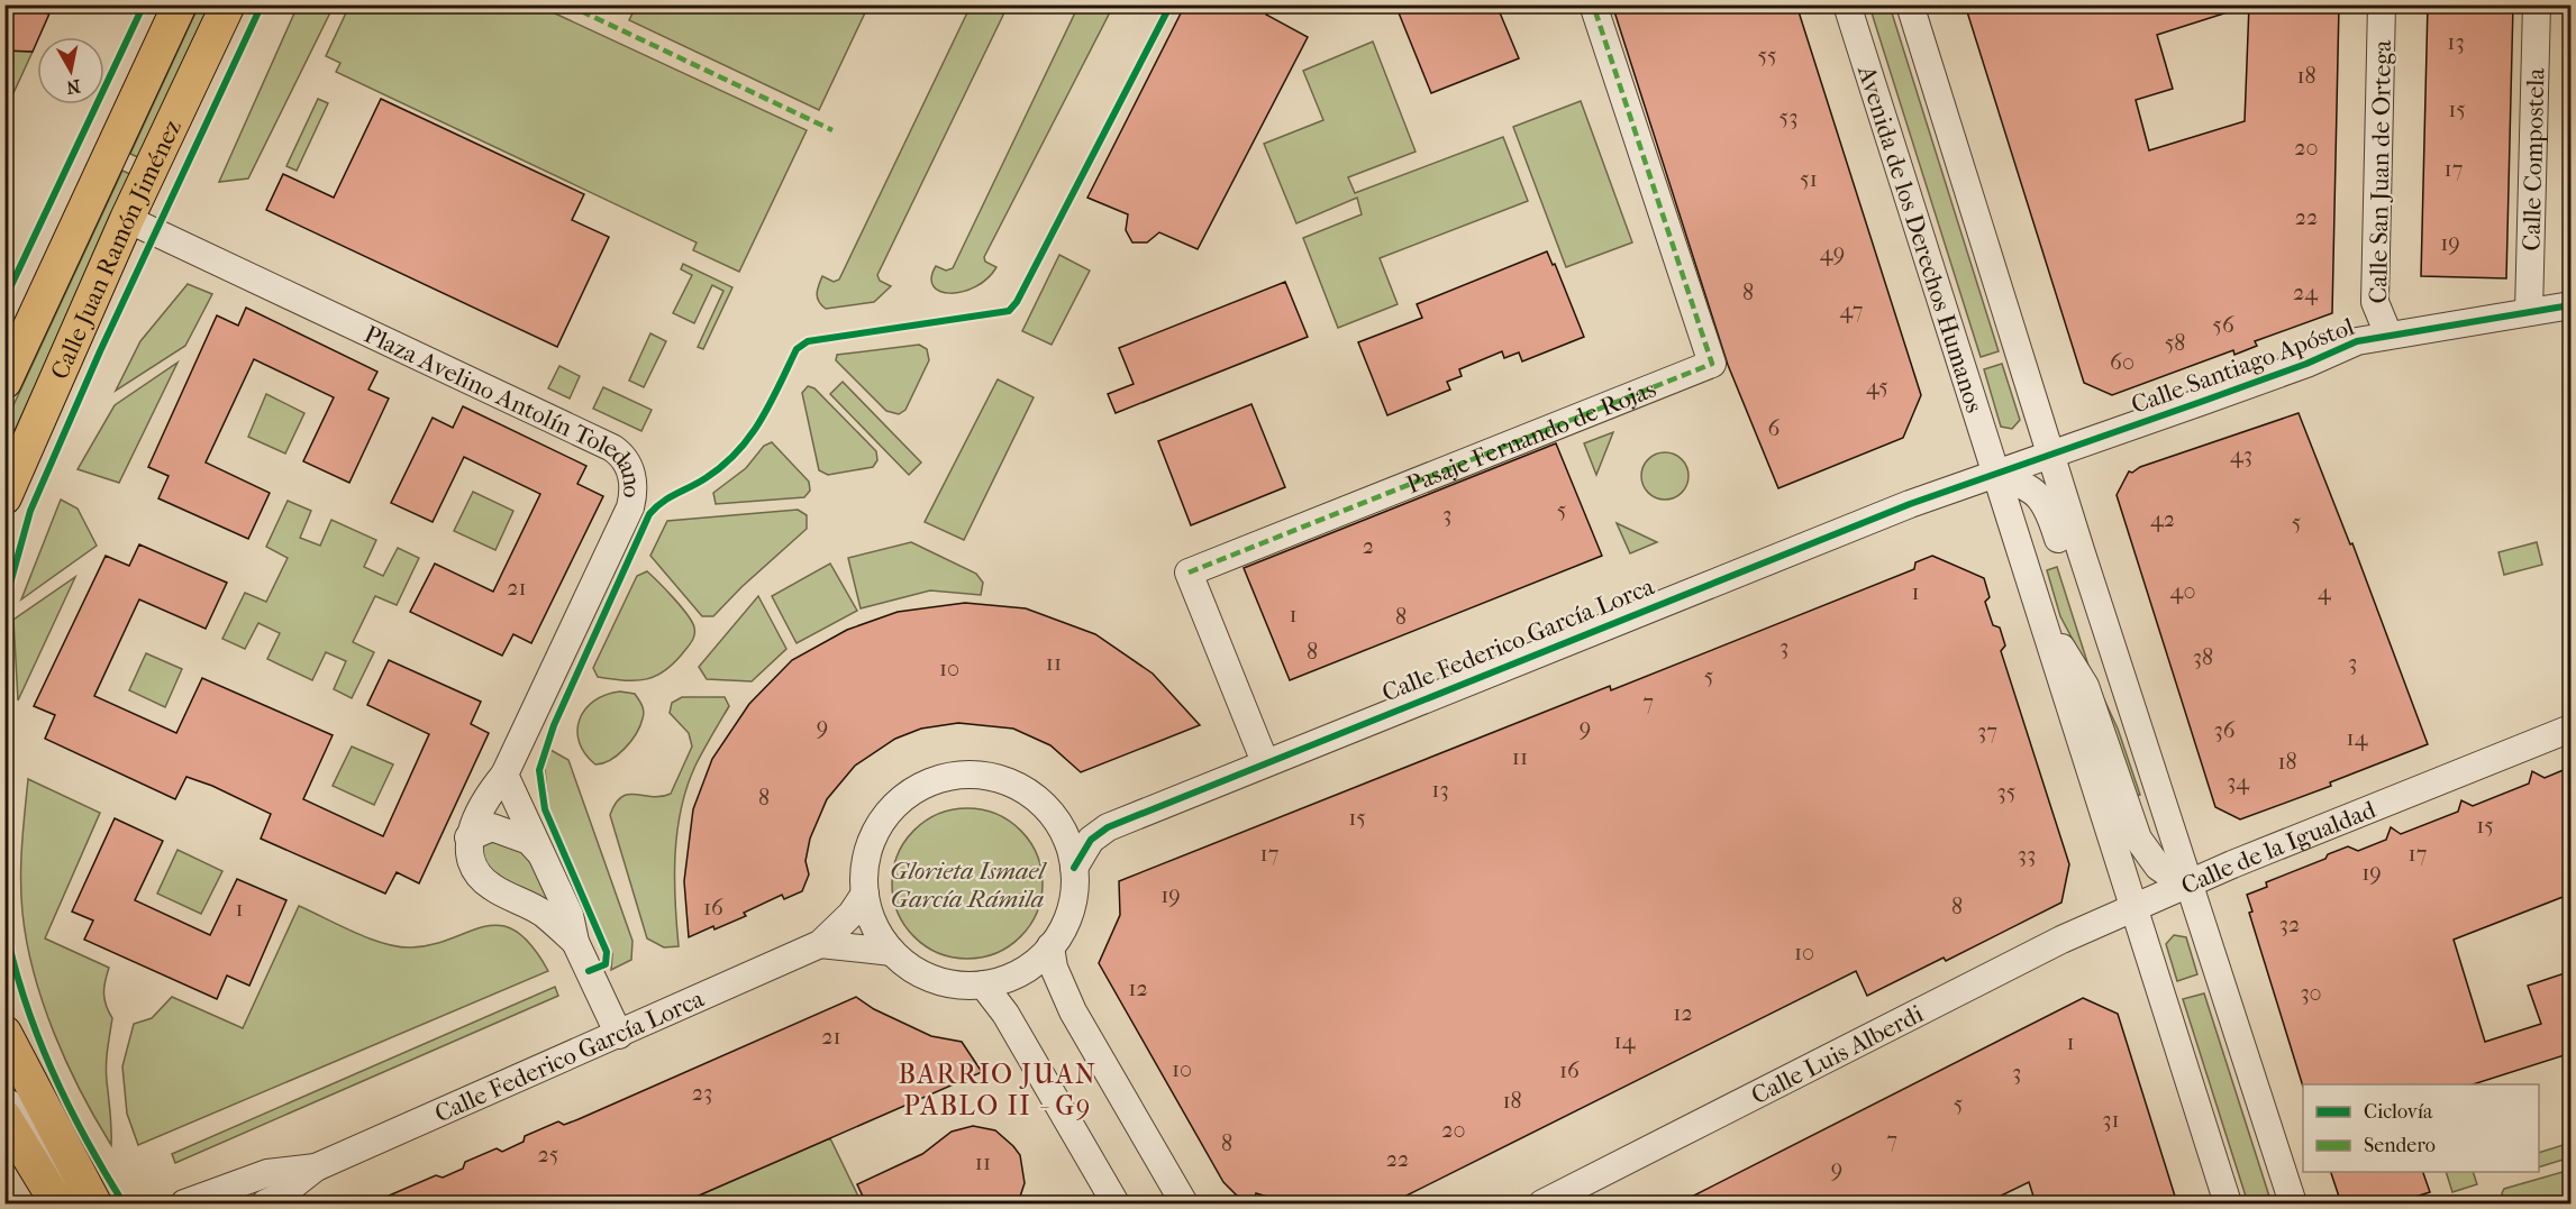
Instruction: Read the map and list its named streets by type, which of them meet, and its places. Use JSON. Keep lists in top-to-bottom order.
{
  "streets": {
    "main road": ["Calle Juan Ramón Jiménez"],
    "street": [
      "Calle Compostela",
      "Calle San Juan de Ortega",
      "Avenida de los Derechos Humanos",
      "Calle Santiago Apóstol",
      "Plaza Avelino Antolín Toledano",
      "Pasaje Fernando de Rojas",
      "Calle Federico García Lorca",
      "Calle de la Igualdad",
      "Calle Luis Alberdi"
    ]
  },
  "crossings": [
    ["Calle Compostela", "Calle Santiago Apóstol"],
    ["Calle San Juan de Ortega", "Calle Santiago Apóstol"],
    ["Avenida de los Derechos Humanos", "Calle Federico García Lorca"],
    ["Avenida de los Derechos Humanos", "Calle de la Igualdad"],
    ["Avenida de los Derechos Humanos", "Calle Luis Alberdi"],
    ["Calle Juan Ramón Jiménez", "Plaza Avelino Antolín Toledano"],
    ["Pasaje Fernando de Rojas", "Calle Federico García Lorca"]
  ],
  "districts": ["BARRIO JUAN PABLO II - G9"],
  "parks": ["Glorieta Ismael García Rámila"],
  "house_numbers": [
    "13",
    "55",
    "18",
    "15",
    "53",
    "20",
    "17",
    "51",
    "22",
    "19",
    "49",
    "8",
    "24",
    "47",
    "56",
    "58",
    "60",
    "45",
    "6",
    "43",
    "5",
    "3",
    "42",
    "5",
    "2",
    "21",
    "40",
    "1",
    "4",
    "1",
    "8",
    "3",
    "8",
    "38",
    "11",
    "3",
    "10",
    "5",
    "7",
    "9",
    "9",
    "36",
    "37",
    "14",
    "11",
    "18",
    "34",
    "13",
    "35",
    "8",
    "15",
    "15",
    "17",
    "17",
    "33",
    "19",
    "19",
    "8",
    "16",
    "1",
    "32",
    "10",
    "12",
    "30",
    "12",
    "21",
    "14",
    "1",
    "10",
    "16",
    "3",
    "23",
    "18",
    "5",
    "31",
    "20",
    "7",
    "8",
    "25",
    "22",
    "11",
    "9"
  ],
  "legend": ["Ciclovía", "Sendero"],
  "north": "bottom"
}
